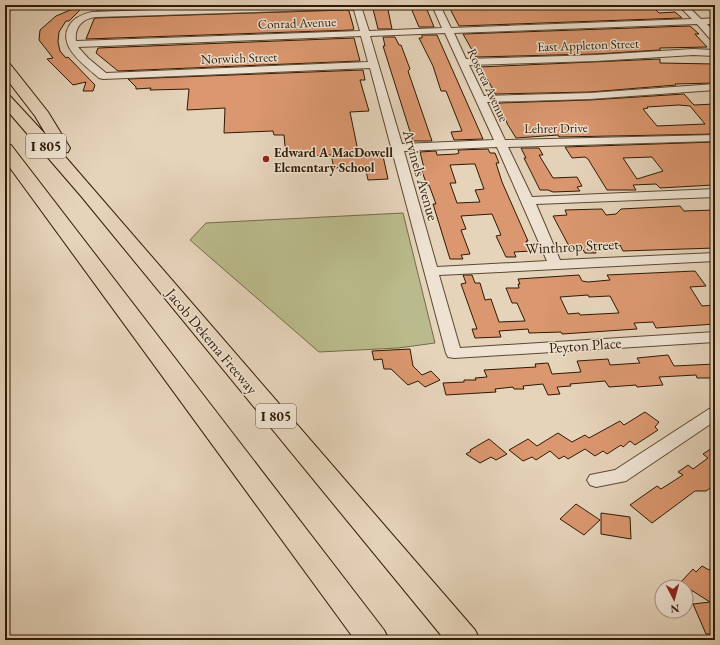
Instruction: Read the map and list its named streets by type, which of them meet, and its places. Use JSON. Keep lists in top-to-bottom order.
{
  "streets": {
    "highway": ["I 805", "Jacob Dekema Freeway"],
    "street": [
      "Conrad Avenue",
      "East Appleton Street",
      "Norwich Street",
      "Roscrea Avenue",
      "Lehrer Drive",
      "Arvinels Avenue",
      "Winthrop Street",
      "Peyton Place"
    ]
  },
  "crossings": [
    ["Conrad Avenue", "Norwich Street"],
    ["Conrad Avenue", "Roscrea Avenue"],
    ["Conrad Avenue", "Arvinels Avenue"],
    ["East Appleton Street", "Roscrea Avenue"],
    ["Norwich Street", "Arvinels Avenue"],
    ["Roscrea Avenue", "Lehrer Drive"],
    ["Roscrea Avenue", "Winthrop Street"],
    ["Lehrer Drive", "Arvinels Avenue"],
    ["Arvinels Avenue", "Winthrop Street"],
    ["Arvinels Avenue", "Peyton Place"]
  ],
  "places": ["Edward A MacDowell Elementary School"],
  "north": "bottom"
}
